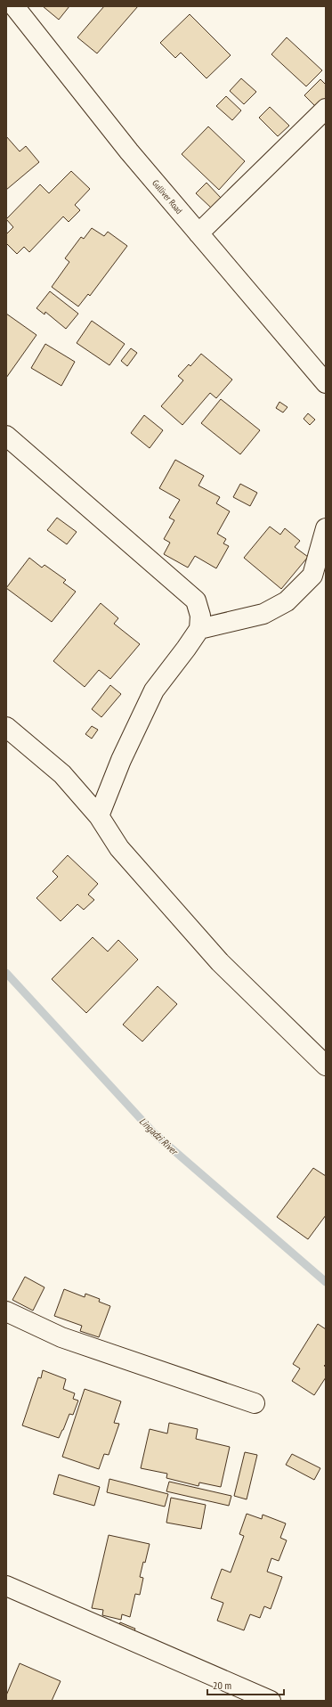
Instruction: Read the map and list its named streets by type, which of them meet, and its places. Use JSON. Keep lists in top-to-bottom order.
{
  "streets": {
    "street": ["Gulliver Road"]
  },
  "water": ["Lingadzi River"],
  "scale_bar": "20 m"
}
